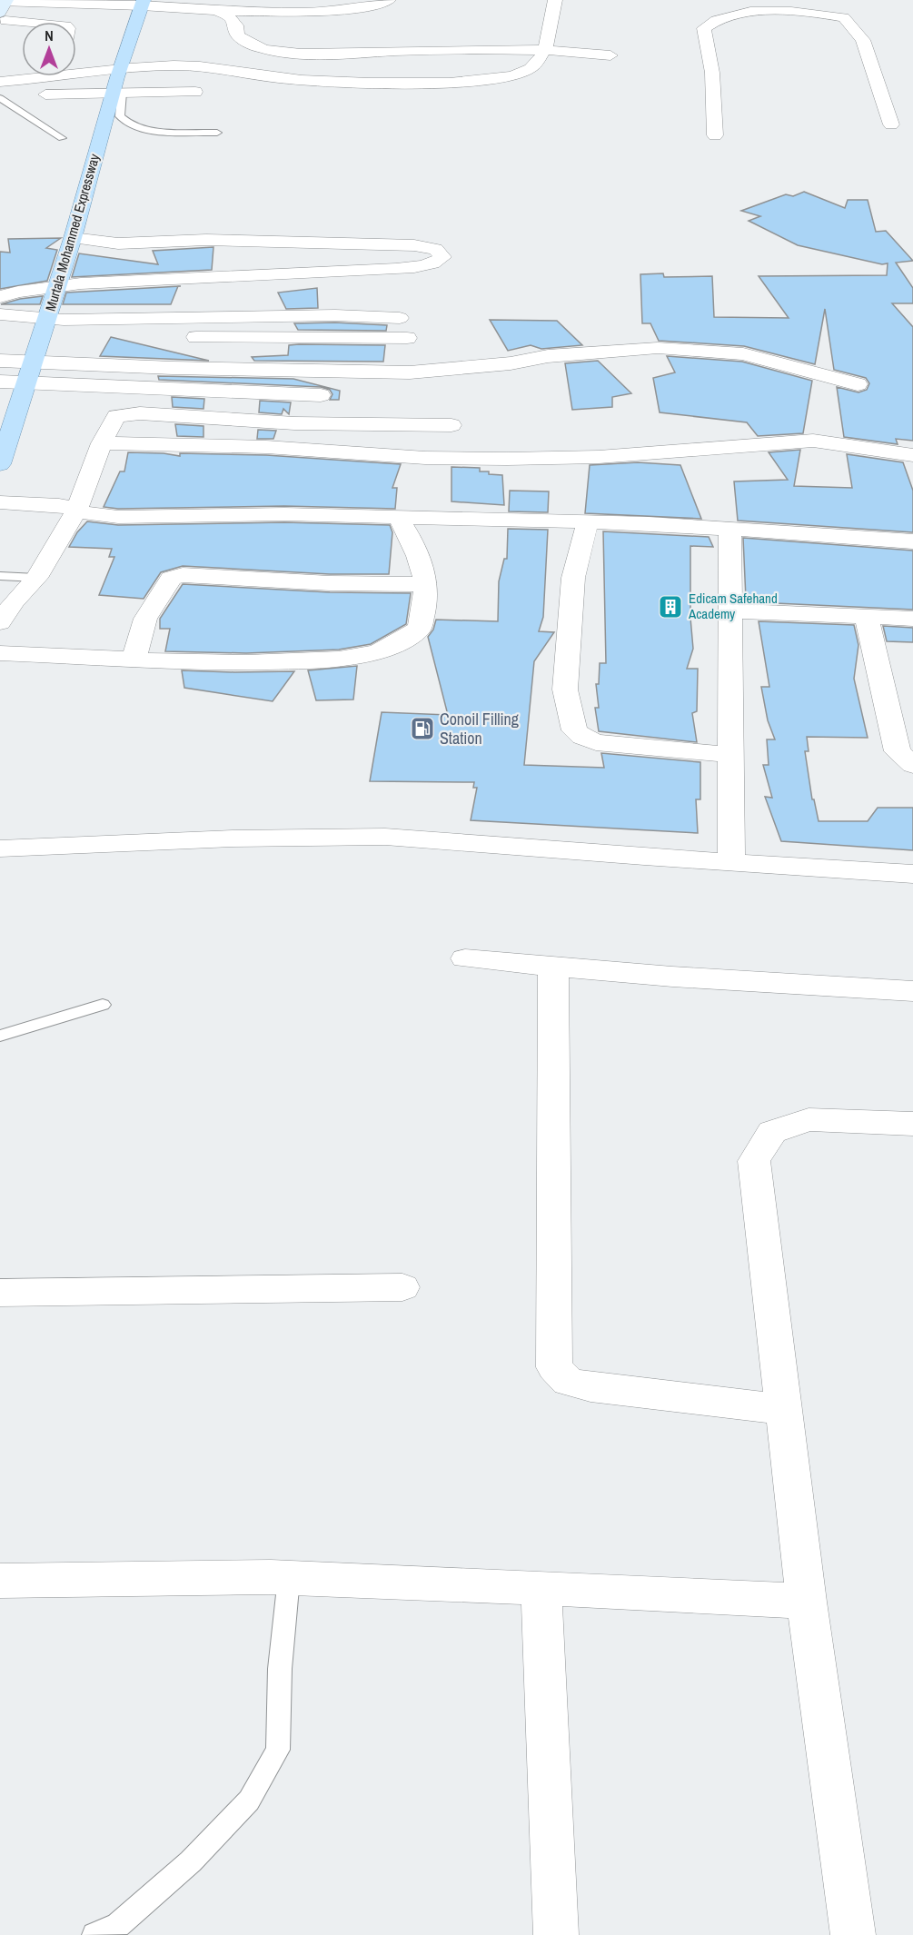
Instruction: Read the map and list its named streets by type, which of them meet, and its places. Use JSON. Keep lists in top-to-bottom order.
{
  "streets": {
    "main road": ["Murtala Mohammed Expressway"]
  },
  "places": {
    "building": ["Edicam Safehand Academy"],
    "fuel station": ["Conoil Filling Station"]
  },
  "north": "top"
}
